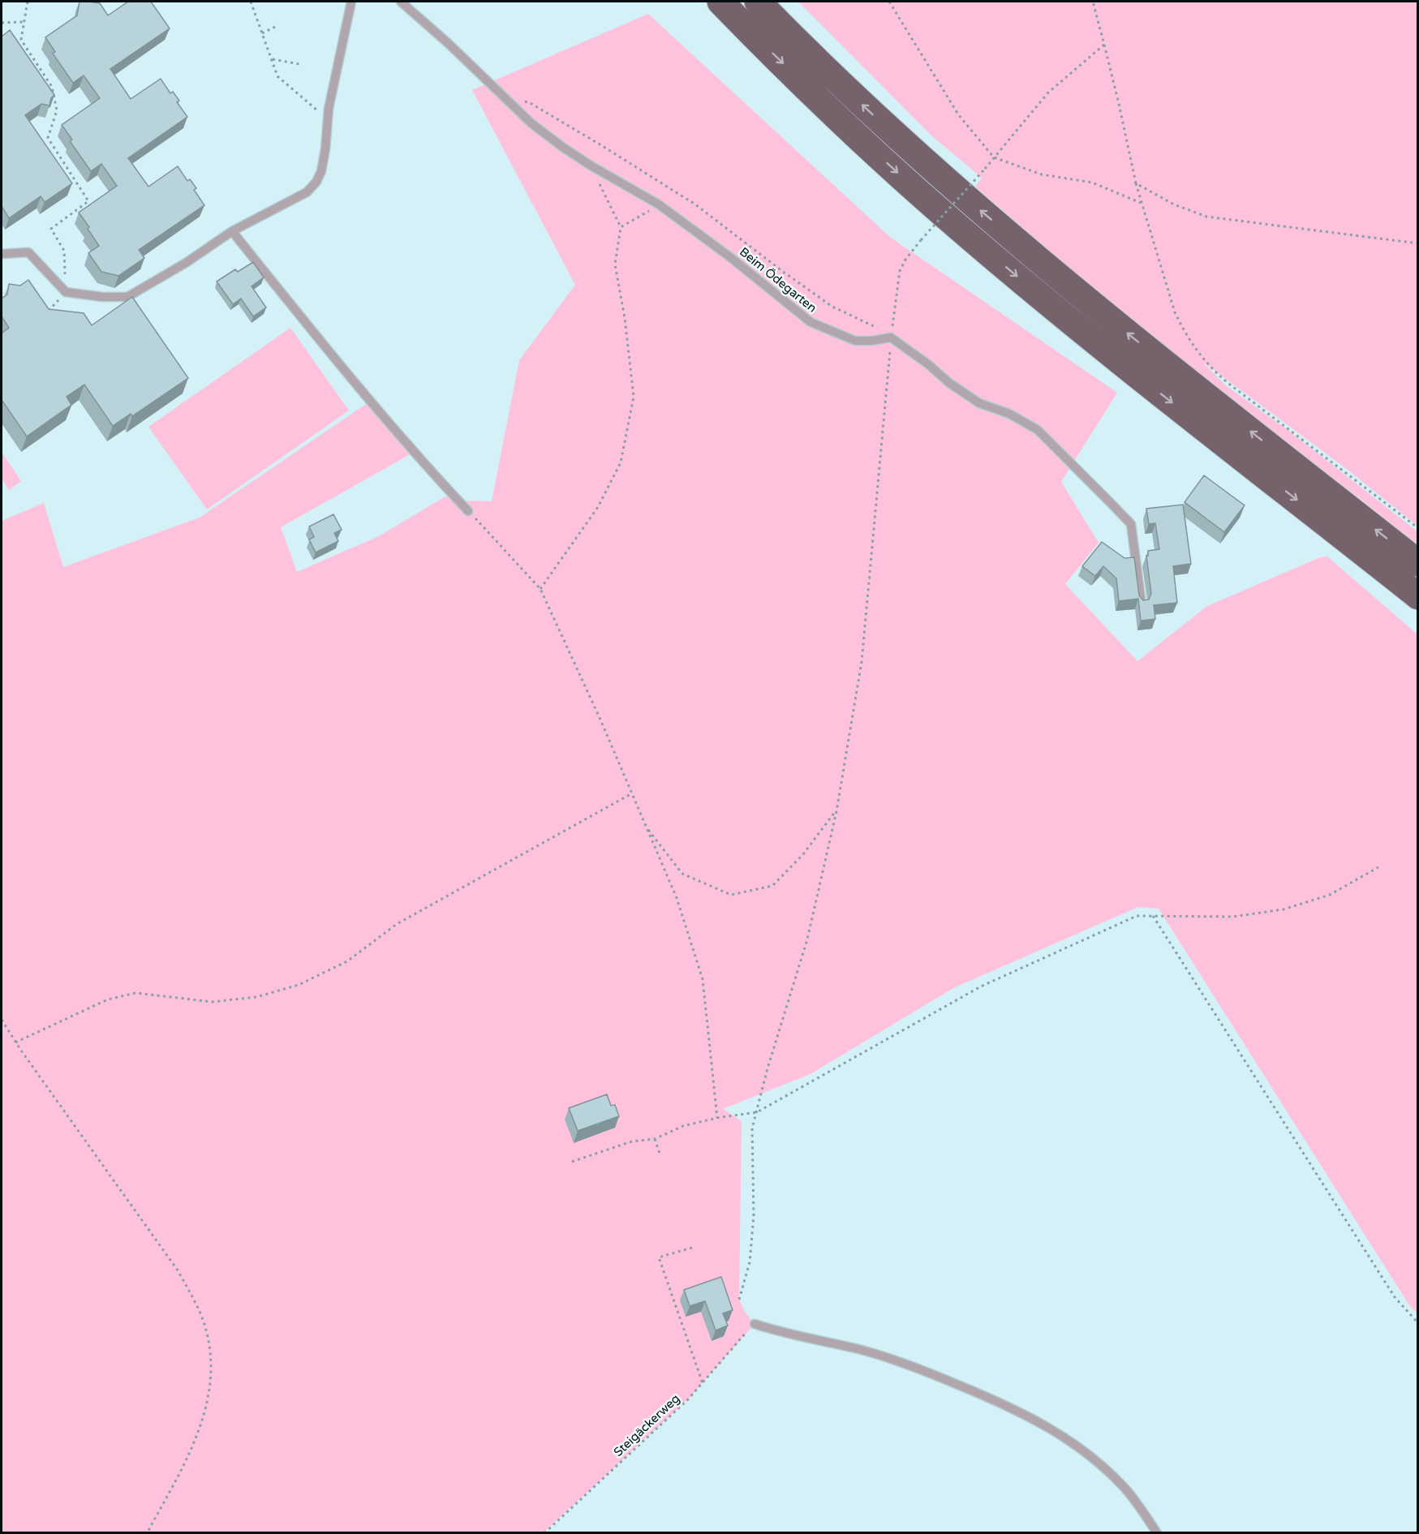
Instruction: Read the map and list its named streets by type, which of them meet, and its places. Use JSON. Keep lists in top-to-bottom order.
{
  "streets": {
    "lane": ["Beim Ödegarten"],
    "path": ["Steigäckerweg"]
  }
}
